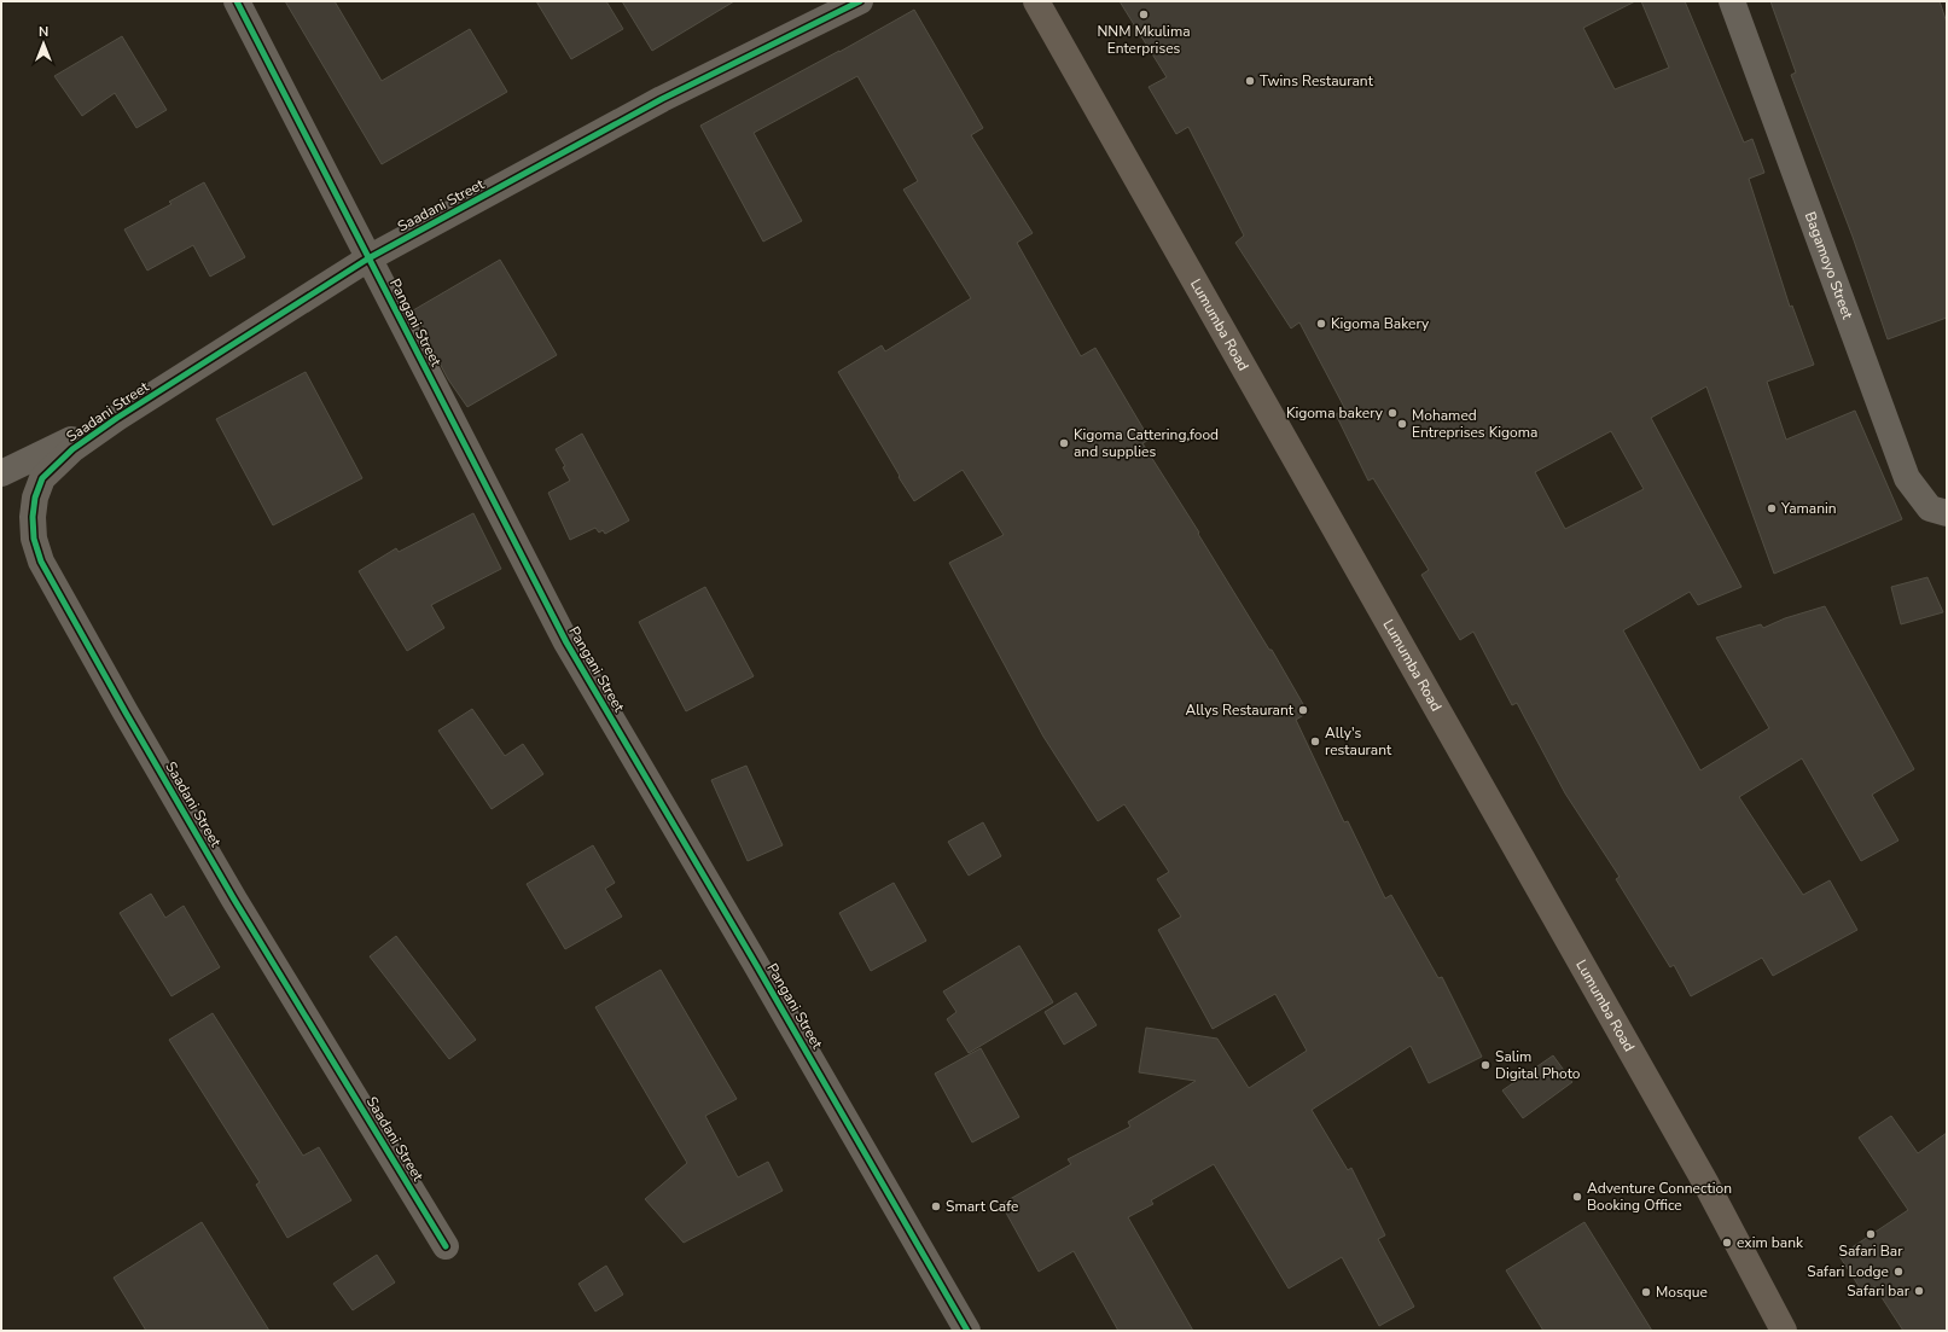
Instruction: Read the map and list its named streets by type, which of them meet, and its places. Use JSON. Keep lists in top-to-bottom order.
{
  "streets": {
    "main road": ["Lumumba Road"],
    "street": ["Saadani Street", "Bagamoyo Street", "Pangani Street"]
  },
  "crossings": [
    ["Saadani Street", "Pangani Street"]
  ],
  "places": [
    "NNM Mkulima Enterprises",
    "Twins Restaurant",
    "Kigoma Bakery",
    "Kigoma bakery",
    "Mohamed Entreprises Kigoma",
    "Kigoma Cattering,food and supplies",
    "Yamanin",
    "Allys Restaurant",
    "Ally's restaurant",
    "Salim Digital Photo",
    "Adventure Connection Booking Office",
    "Smart Cafe",
    "Safari Bar",
    "exim bank",
    "Safari Lodge",
    "Safari bar",
    "Mosque"
  ],
  "north": "top"
}
